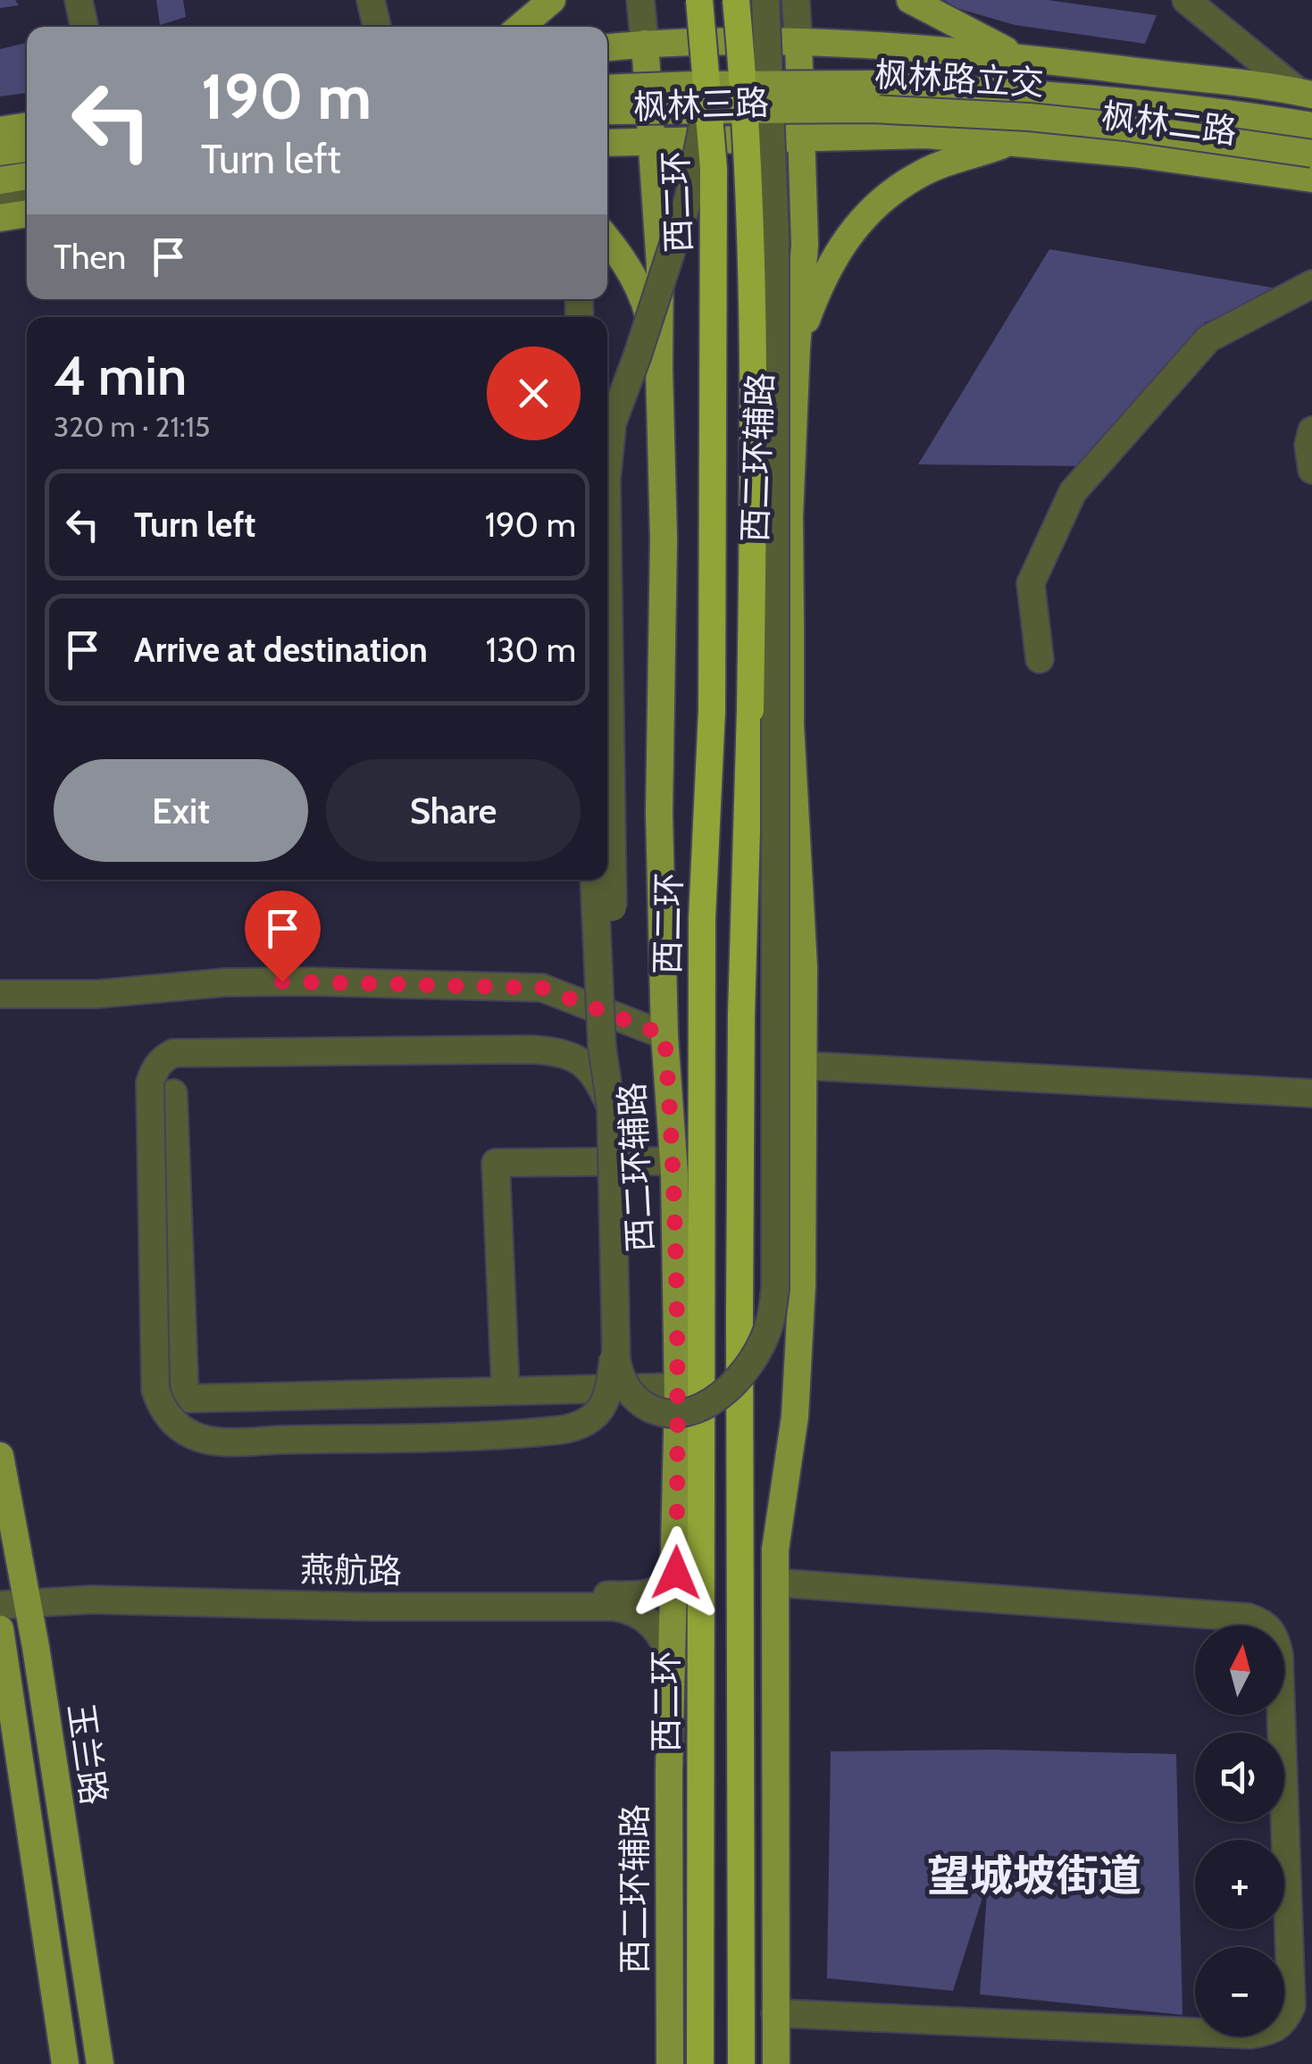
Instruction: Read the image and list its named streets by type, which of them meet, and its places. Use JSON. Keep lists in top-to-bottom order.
{
  "streets": {
    "highway": ["西二环"],
    "main road": [
      "枫林路立交",
      "枫林三路",
      "枫林二路",
      "西二环辅路",
      "玉兰路"
    ],
    "street": ["燕航路"]
  },
  "crossings": [
    ["枫林三路", "枫林二路"],
    ["枫林三路", "西二环辅路"],
    ["枫林二路", "西二环辅路"],
    ["西二环辅路", "燕航路"],
    ["燕航路", "玉兰路"]
  ],
  "districts": ["望城坡街道"],
  "north": "top",
  "page": {
    "turn": ["190 m", "Turn left"],
    "then": "Then",
    "heading": ["4 min", "320 m · 21:15"],
    "list": [
      {
        "name": "Turn left",
        "value": "190 m"
      },
      {
        "name": "Arrive at destination",
        "value": "130 m"
      }
    ],
    "buttons": ["Exit", "Share"],
    "map_buttons": ["+", "−"]
  }
}
